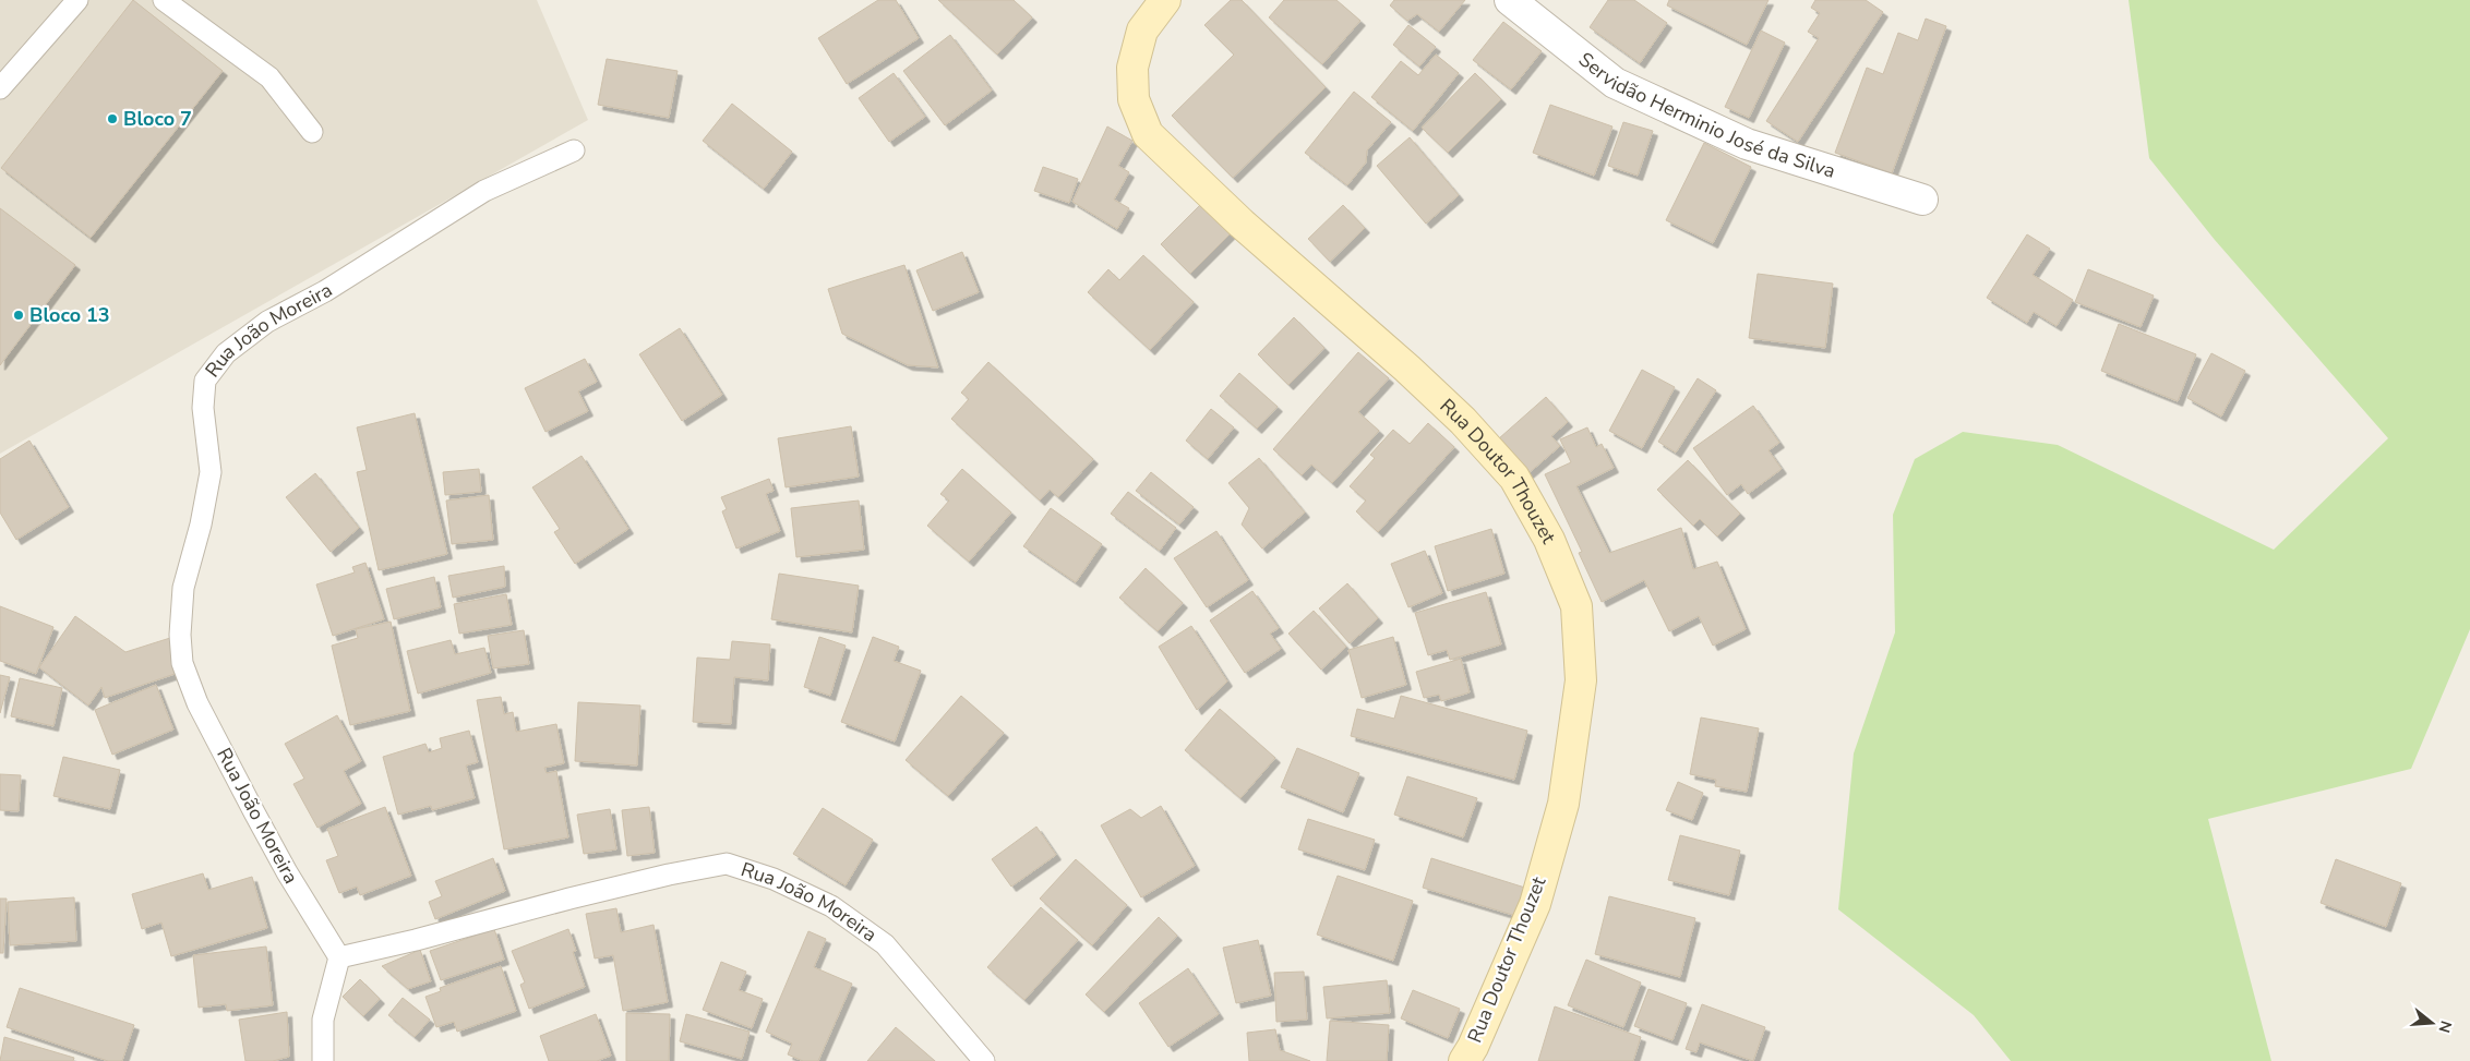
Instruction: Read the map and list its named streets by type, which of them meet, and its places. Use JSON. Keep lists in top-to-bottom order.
{
  "streets": {
    "street": ["Servidão Herminio José da Silva", "Rua Doutor Thouzet"],
    "lane": ["Rua João Moreira"]
  },
  "places": ["Bloco 7", "Bloco 13"],
  "north": "right"
}
